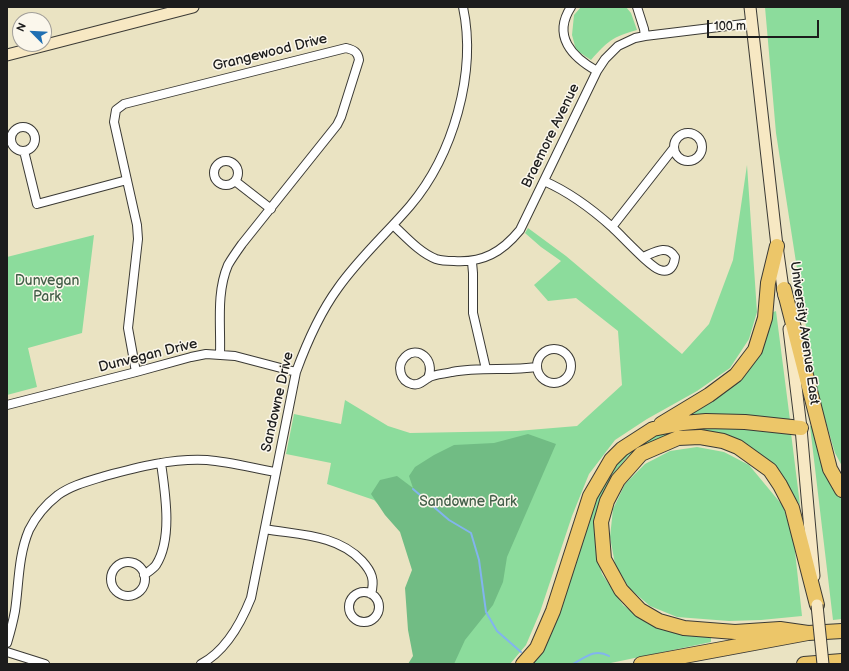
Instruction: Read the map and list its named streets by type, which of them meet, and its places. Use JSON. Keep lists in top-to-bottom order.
{
  "streets": {
    "main road": ["University Avenue East"],
    "street": [
      "Grangewood Drive",
      "Braemore Avenue",
      "Dunvegan Drive",
      "Sandowne Drive"
    ]
  },
  "crossings": [
    ["Grangewood Drive", "Dunvegan Drive"],
    ["Braemore Avenue", "University Avenue East"],
    ["Braemore Avenue", "Sandowne Drive"],
    ["Dunvegan Drive", "Sandowne Drive"]
  ],
  "parks": ["Dunvegan Park", "Sandowne Park"],
  "scale_bar": "100 m",
  "north": "top left"
}
